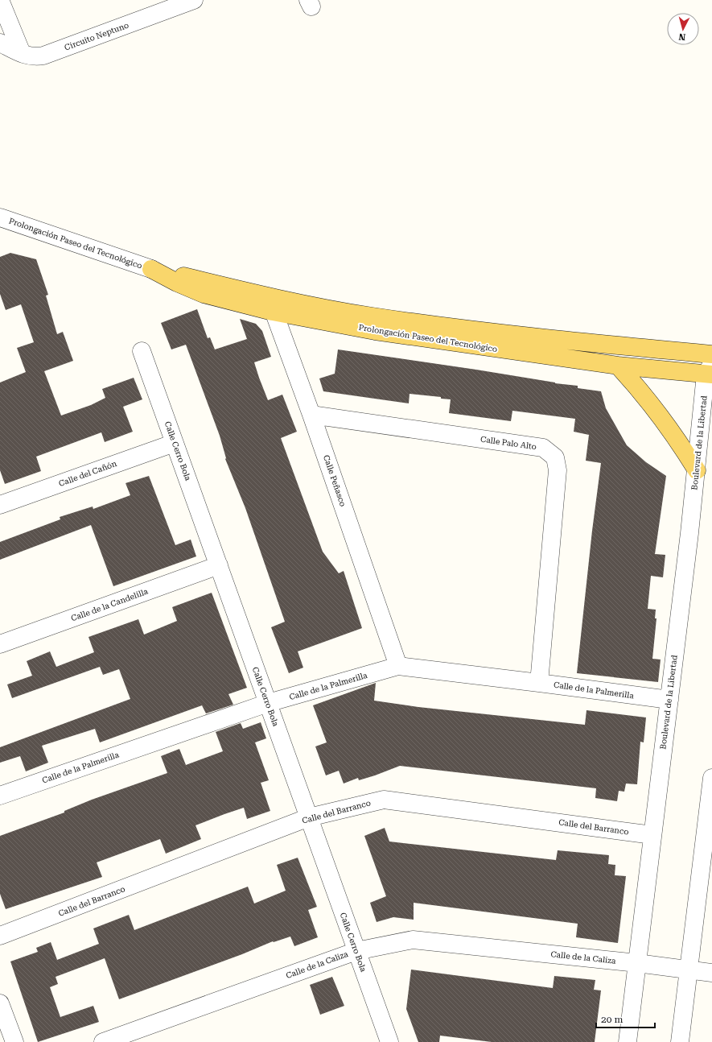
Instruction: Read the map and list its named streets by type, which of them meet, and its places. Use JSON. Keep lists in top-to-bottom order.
{
  "streets": {
    "main road": ["Prolongación Paseo del Tecnológico"],
    "street": [
      "Circuito Neptuno",
      "Calle Palo Alto",
      "Boulevard de la Libertad",
      "Calle Cerro Bola",
      "Calle del Cañón",
      "Calle Peñasco",
      "Calle de la Candelilla",
      "Calle de la Palmerilla",
      "Calle del Barranco",
      "Calle de la Caliza"
    ]
  },
  "crossings": [
    ["Prolongación Paseo del Tecnológico", "Boulevard de la Libertad"],
    ["Prolongación Paseo del Tecnológico", "Calle Peñasco"],
    ["Calle Palo Alto", "Calle Peñasco"],
    ["Calle Palo Alto", "Calle de la Palmerilla"],
    ["Boulevard de la Libertad", "Calle de la Palmerilla"],
    ["Boulevard de la Libertad", "Calle del Barranco"],
    ["Boulevard de la Libertad", "Calle de la Caliza"],
    ["Calle Cerro Bola", "Calle del Cañón"],
    ["Calle Cerro Bola", "Calle de la Candelilla"],
    ["Calle Cerro Bola", "Calle de la Palmerilla"],
    ["Calle Cerro Bola", "Calle del Barranco"],
    ["Calle Cerro Bola", "Calle de la Caliza"],
    ["Calle Peñasco", "Calle de la Palmerilla"]
  ],
  "scale_bar": "20 m",
  "north": "bottom"
}
